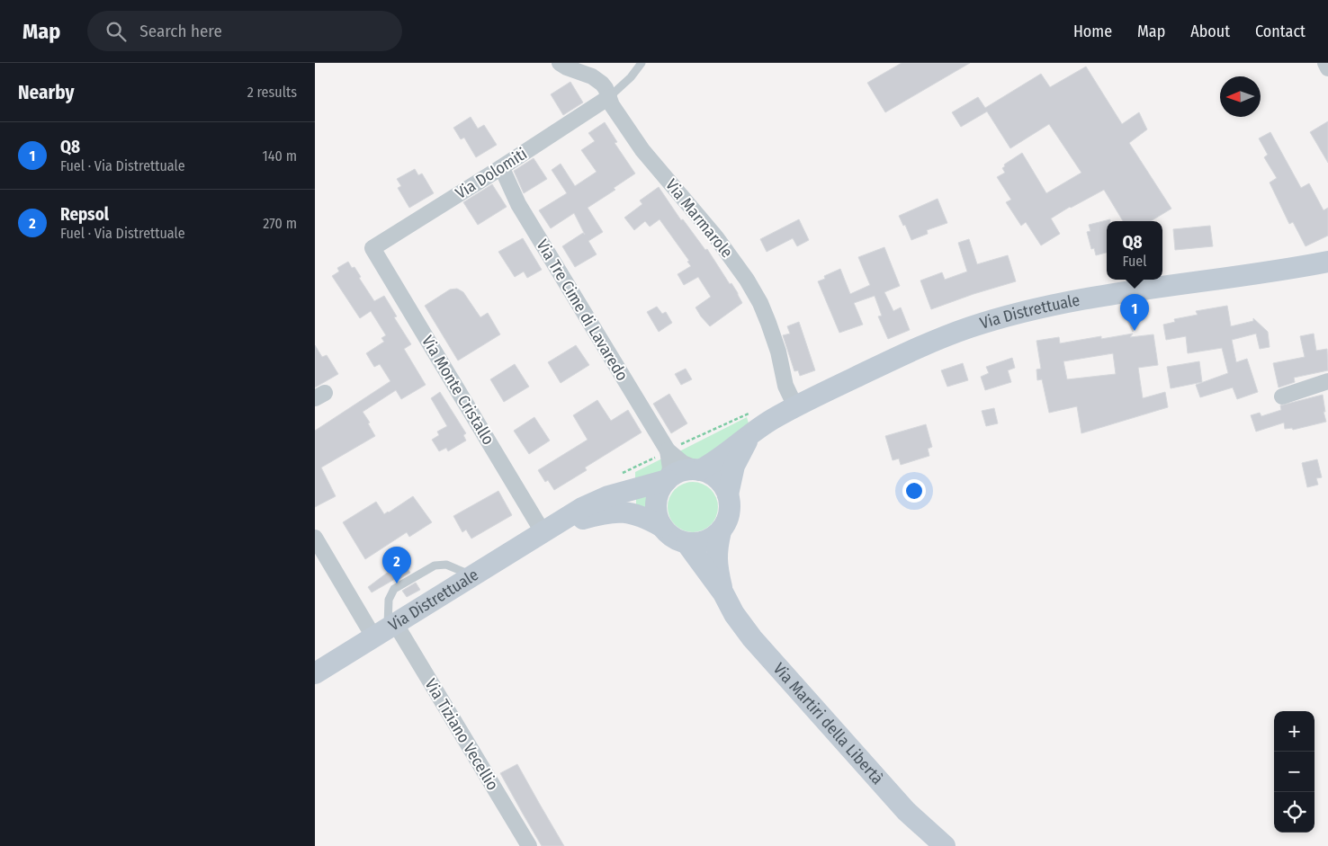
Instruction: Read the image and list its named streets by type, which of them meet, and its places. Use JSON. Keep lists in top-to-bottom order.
{
  "streets": {
    "main road": ["Via Distrettuale", "Via Martiri della Libertà"],
    "street": [
      "Via Dolomiti",
      "Via Marmarole",
      "Via Tre Cime di Lavaredo",
      "Via Monte Cristallo",
      "Via Tiziano Vecellio"
    ]
  },
  "crossings": [
    ["Via Dolomiti", "Via Marmarole"],
    ["Via Dolomiti", "Via Tre Cime di Lavaredo"],
    ["Via Dolomiti", "Via Monte Cristallo"],
    ["Via Marmarole", "Via Distrettuale"],
    ["Via Tre Cime di Lavaredo", "Via Distrettuale"],
    ["Via Distrettuale", "Via Monte Cristallo"],
    ["Via Distrettuale", "Via Martiri della Libertà"],
    ["Via Distrettuale", "Via Tiziano Vecellio"]
  ],
  "north": "left",
  "page": {
    "header": "Map",
    "search": "Search here",
    "nav": [
      "Home",
      "Map",
      "About",
      "Contact"
    ],
    "heading": ["Nearby", "2 results"],
    "list": [
      {
        "mark": "1",
        "name": "Q8",
        "note": "Fuel · Via Distrettuale",
        "value": "140 m"
      },
      {
        "mark": "2",
        "name": "Repsol",
        "note": "Fuel · Via Distrettuale",
        "value": "270 m"
      }
    ],
    "popup": ["Q8", "Fuel"],
    "pins": ["1", "2"],
    "map_buttons": ["+", "−"]
  }
}
